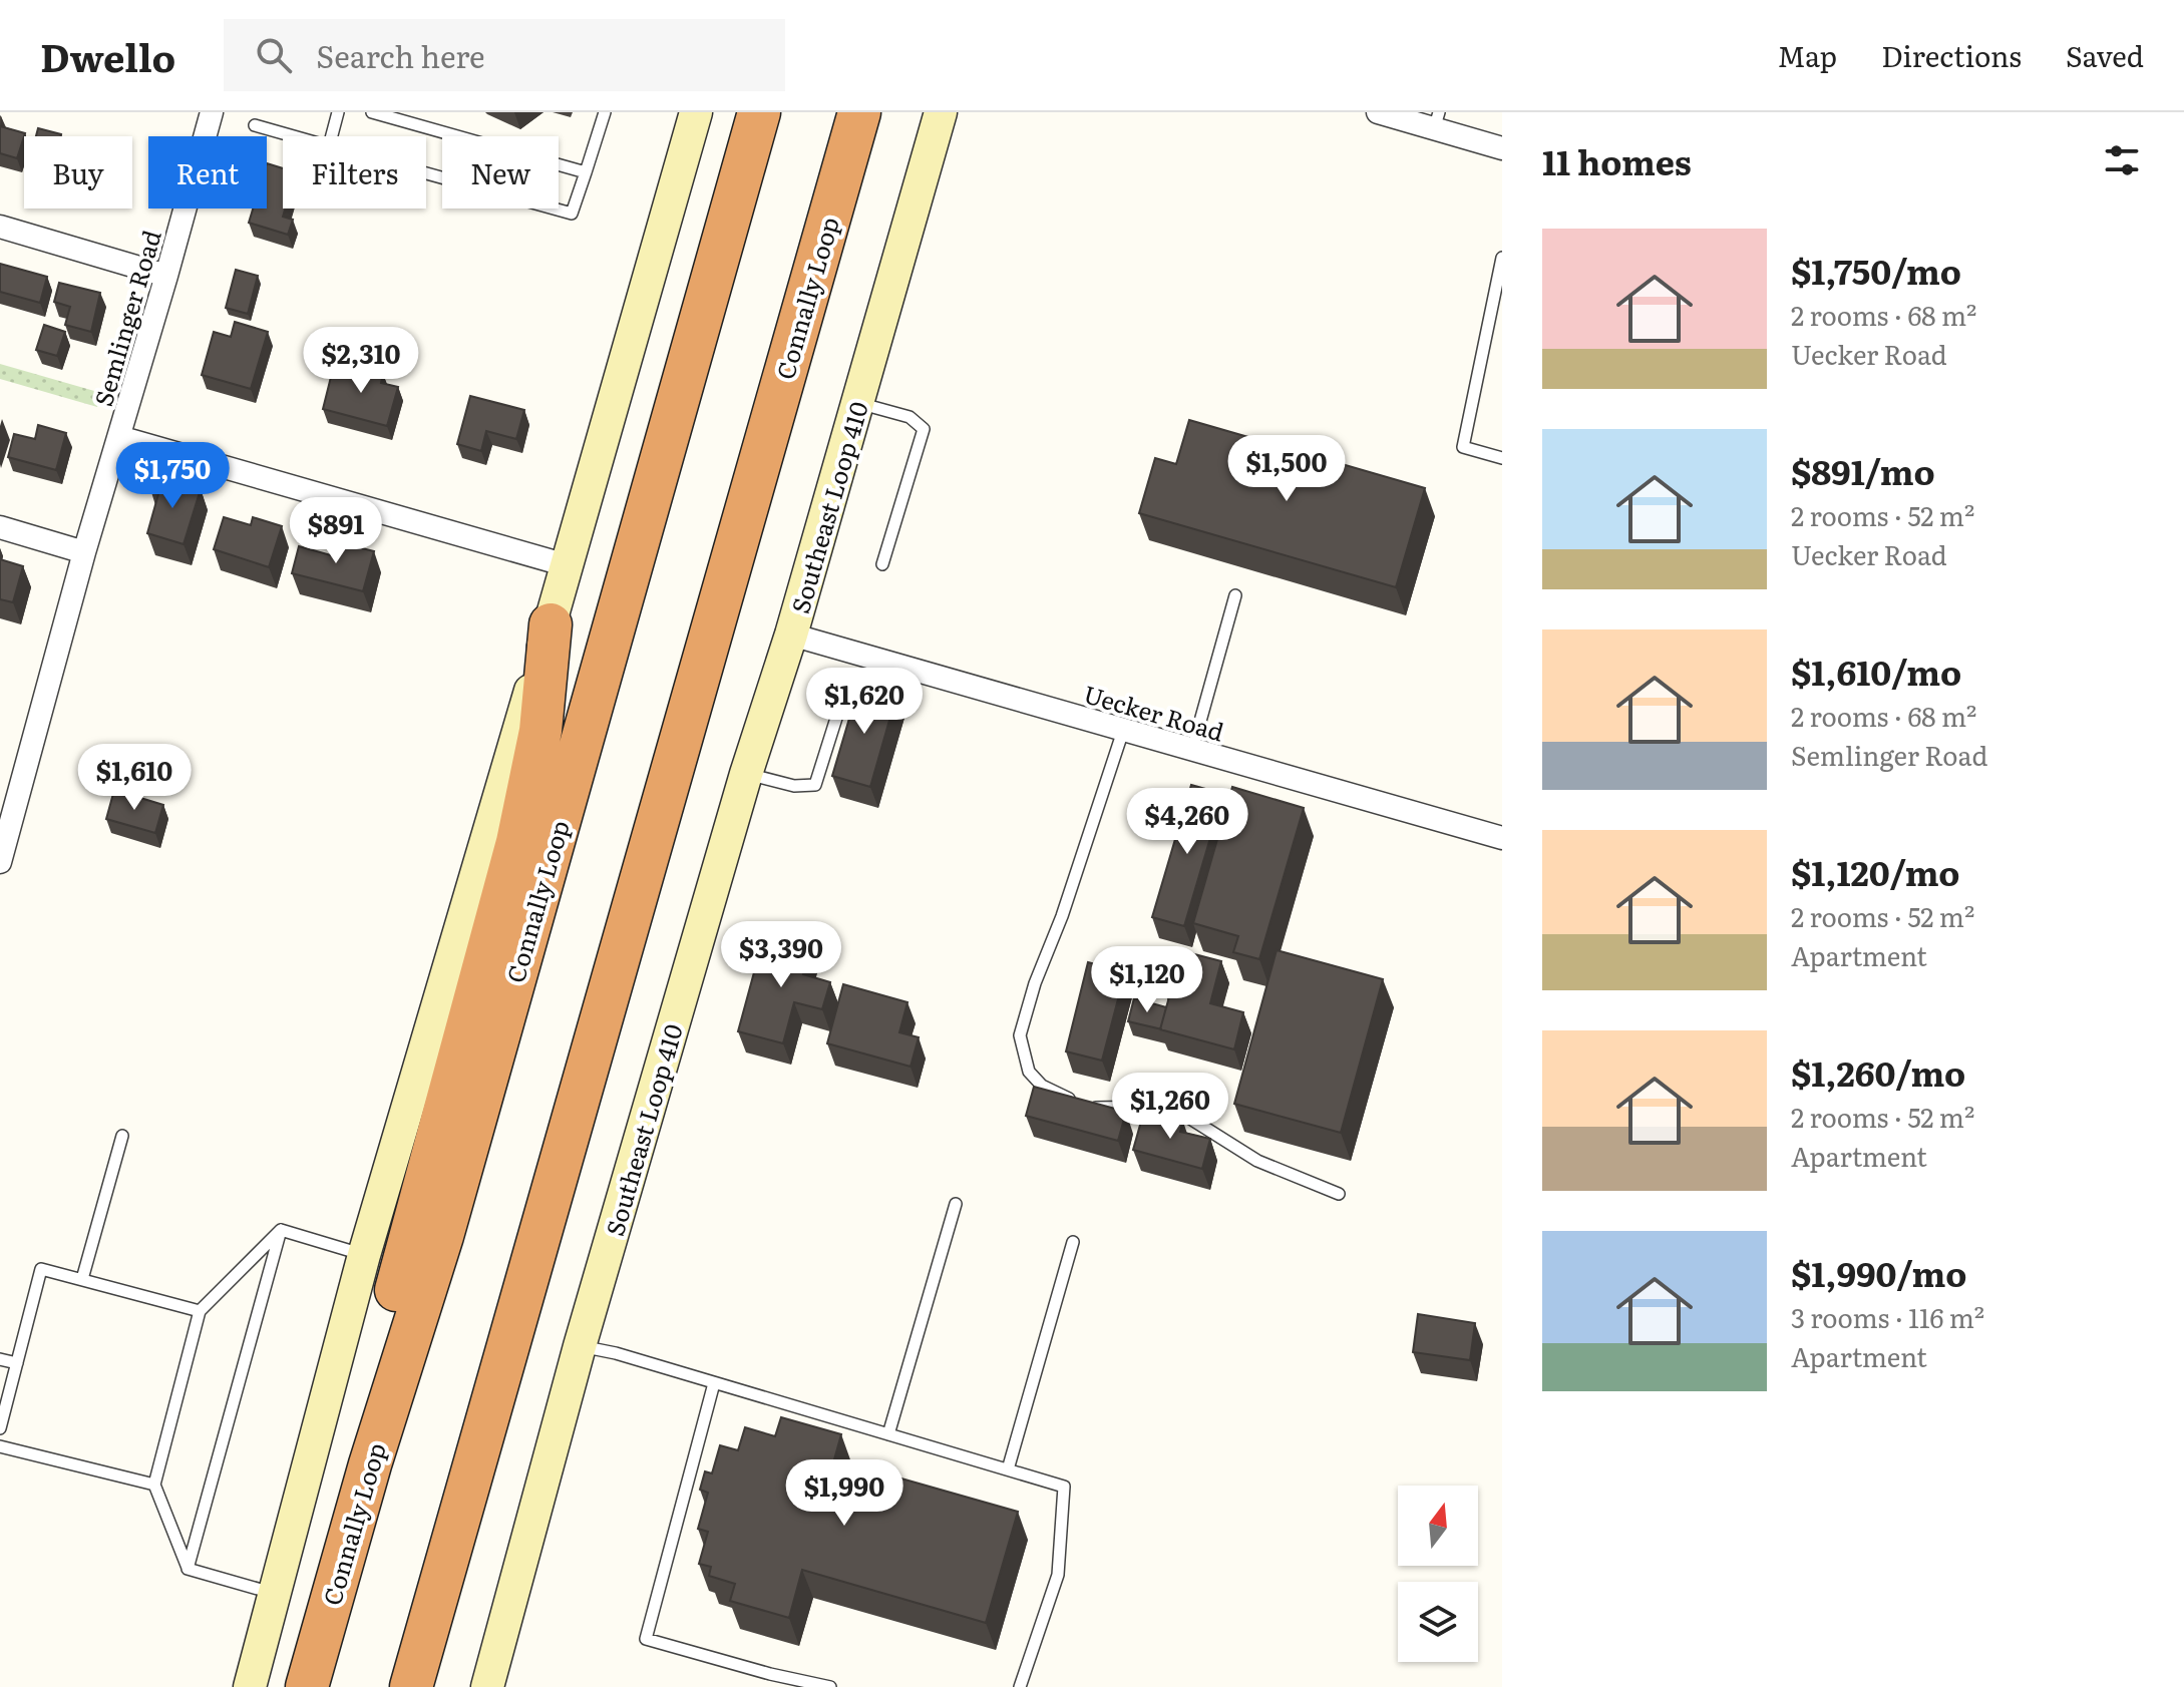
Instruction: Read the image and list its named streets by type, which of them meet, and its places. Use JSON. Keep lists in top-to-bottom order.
{
  "streets": {
    "highway": ["Connally Loop"],
    "main road": ["Southeast Loop 410"],
    "street": ["Semlinger Road", "Uecker Road"]
  },
  "crossings": [
    ["Southeast Loop 410", "Uecker Road"]
  ],
  "north": "top",
  "page": {
    "header": "Dwello",
    "search": "Search here",
    "nav": ["Map", "Directions", "Saved"],
    "heading": "11 homes",
    "chip": [
      "Buy",
      "Rent",
      "Filters",
      "New"
    ],
    "list": [
      {
        "name": "$1,750/mo",
        "note": "2 rooms · 68 m² · Uecker Road"
      },
      {
        "name": "$891/mo",
        "note": "2 rooms · 52 m² · Uecker Road"
      },
      {
        "name": "$1,610/mo",
        "note": "2 rooms · 68 m² · Semlinger Road"
      },
      {
        "name": "$1,120/mo",
        "note": "2 rooms · 52 m² · Apartment"
      },
      {
        "name": "$1,260/mo",
        "note": "2 rooms · 52 m² · Apartment"
      },
      {
        "name": "$1,990/mo",
        "note": "3 rooms · 116 m² · Apartment"
      }
    ],
    "price": [
      "$2,310",
      "$1,500",
      "$1,750",
      "$891",
      "$1,620",
      "$1,610",
      "$4,260",
      "$3,390",
      "$1,120",
      "$1,260",
      "$1,990"
    ]
  }
}
